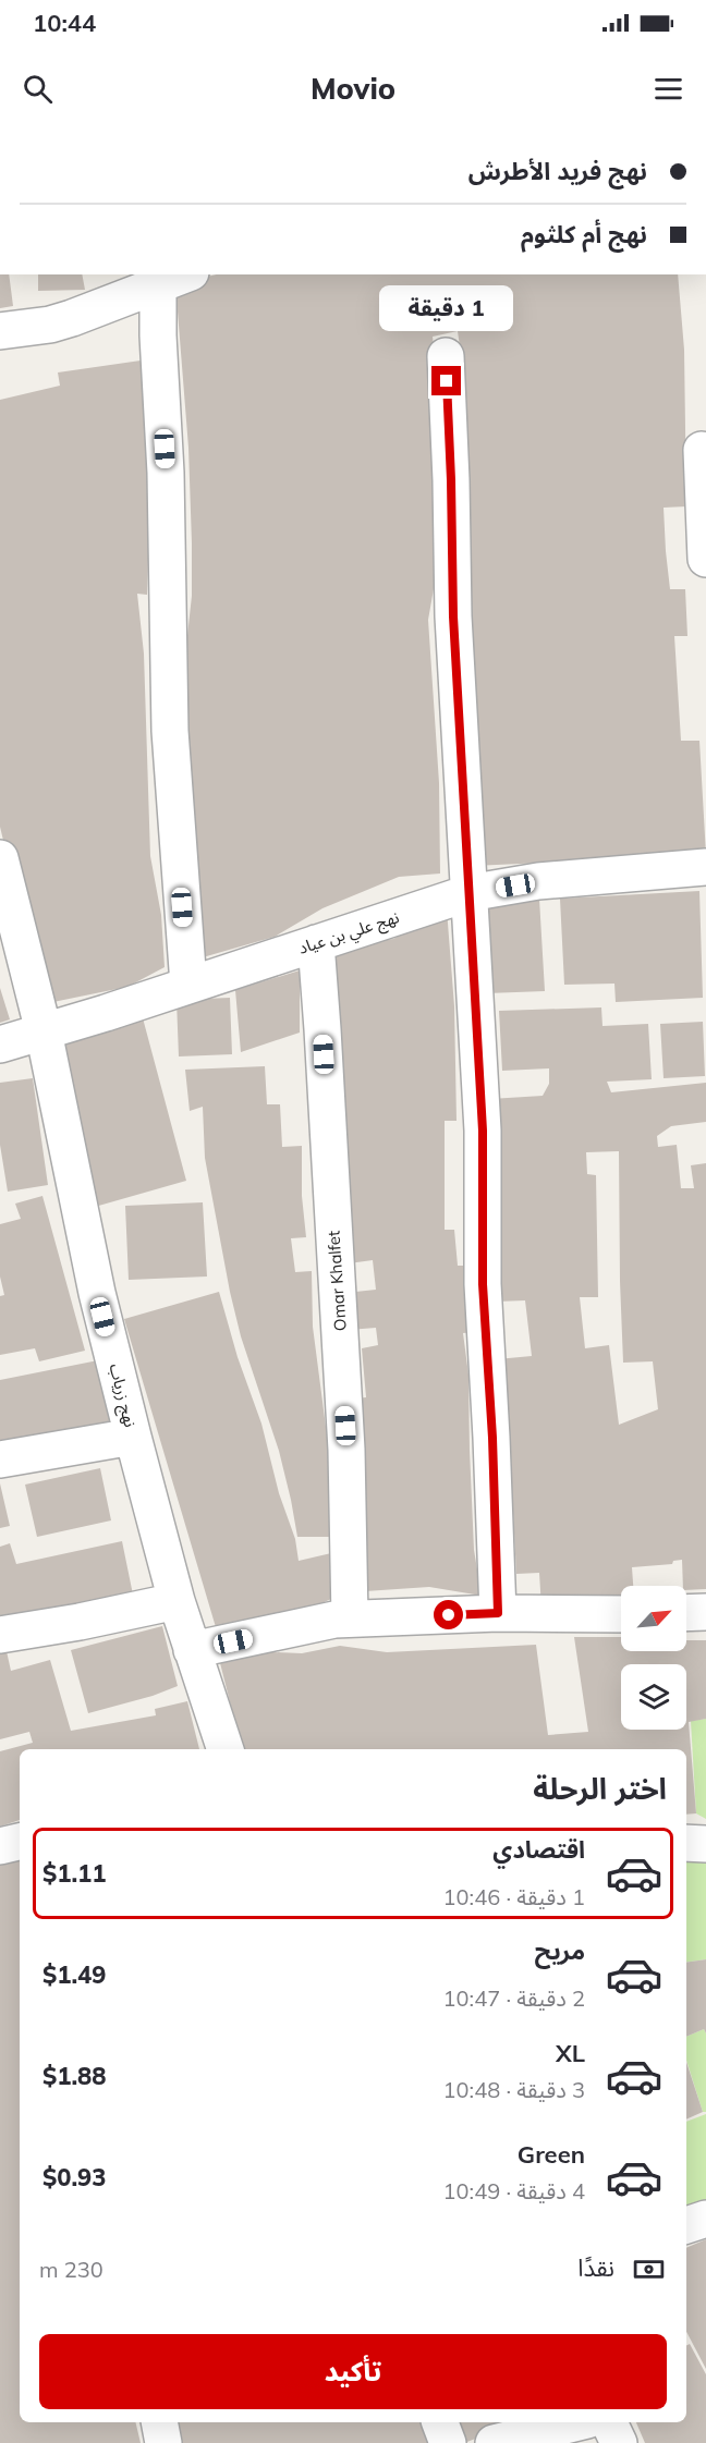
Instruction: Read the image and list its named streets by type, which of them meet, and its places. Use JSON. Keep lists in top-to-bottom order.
{
  "streets": {
    "street": ["نهج علي بن عياد", "Omar Khalfet", "نهج زرياب"]
  },
  "crossings": [
    ["نهج علي بن عياد", "Omar Khalfet"],
    ["نهج علي بن عياد", "نهج زرياب"]
  ],
  "north": "top right",
  "page": {
    "status": "10:44",
    "header": "Movio",
    "banner": ["نهج فريد الأطرش", "نهج أم كلثوم"],
    "bubble": "1 دقيقة",
    "heading": "اختر الرحلة",
    "list": [
      {
        "name": "اقتصادي",
        "note": "1 دقيقة · 10:46",
        "value": "$1.11"
      },
      {
        "name": "مريح",
        "note": "2 دقيقة · 10:47",
        "value": "$1.49"
      },
      {
        "name": "XL",
        "note": "3 دقيقة · 10:48",
        "value": "$1.88"
      },
      {
        "name": "Green",
        "note": "4 دقيقة · 10:49",
        "value": "$0.93"
      }
    ],
    "pay": ["نقدًا", "230 m"],
    "buttons": "تأكيد"
  }
}
